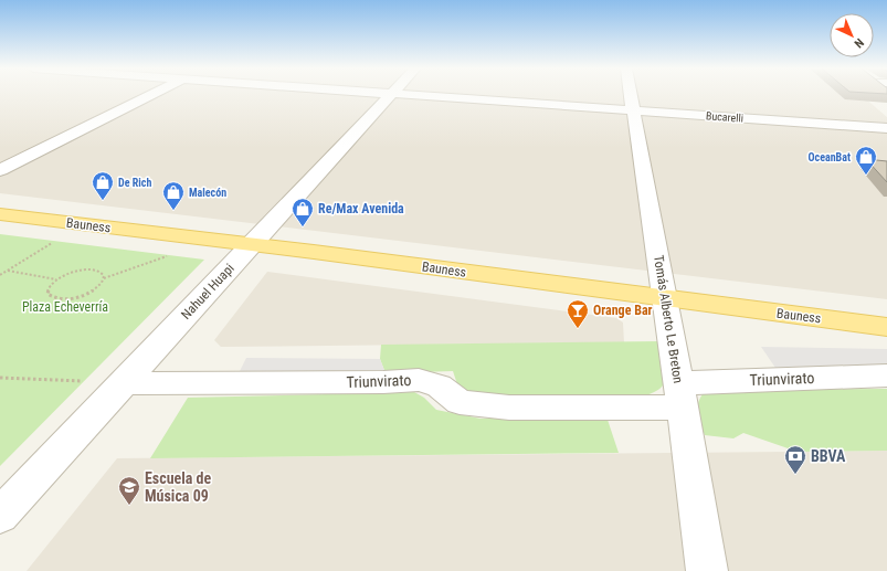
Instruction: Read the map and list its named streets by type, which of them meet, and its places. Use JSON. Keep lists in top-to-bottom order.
{
  "streets": {
    "main road": ["Bauness"],
    "street": [
      "Bucarelli",
      "Nahuel Huapi",
      "Tomás Alberto Le Breton",
      "Triunvirato"
    ]
  },
  "crossings": [
    ["Bucarelli", "Tomás Alberto Le Breton"],
    ["Bauness", "Nahuel Huapi"],
    ["Bauness", "Tomás Alberto Le Breton"],
    ["Nahuel Huapi", "Triunvirato"],
    ["Tomás Alberto Le Breton", "Triunvirato"]
  ],
  "parks": ["Plaza Echeverría"],
  "places": {
    "shop": [
      "OceanBat",
      "De Rich",
      "Malecón",
      "Re/Max Avenida"
    ],
    "bar": ["Orange Bar"],
    "bank": ["BBVA"],
    "school or university": ["Escuela de Música 09"]
  },
  "north": "bottom right"
}
